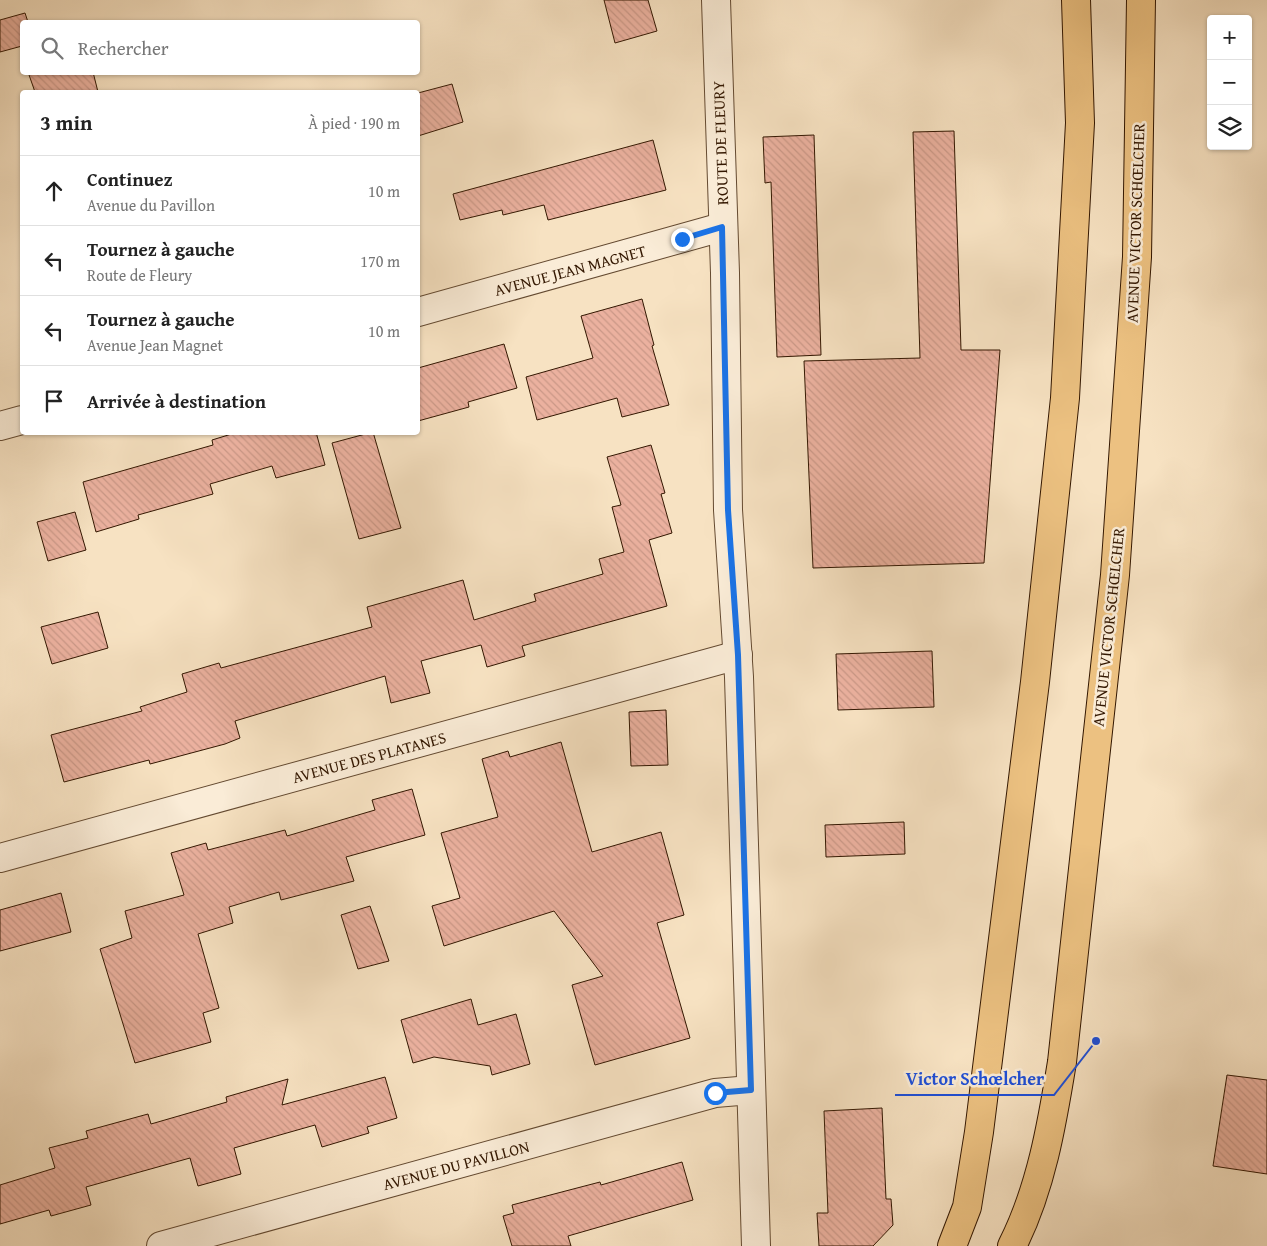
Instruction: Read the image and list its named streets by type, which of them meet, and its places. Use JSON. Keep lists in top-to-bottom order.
{
  "streets": {
    "main road": ["AVENUE VICTOR SCHŒLCHER"],
    "street": [
      "ROUTE DE FLEURY",
      "AVENUE JEAN MAGNET",
      "AVENUE DES PLATANES",
      "AVENUE DU PAVILLON"
    ]
  },
  "crossings": [
    ["ROUTE DE FLEURY", "AVENUE JEAN MAGNET"],
    ["ROUTE DE FLEURY", "AVENUE DES PLATANES"],
    ["ROUTE DE FLEURY", "AVENUE DU PAVILLON"]
  ],
  "places": ["Victor Schœlcher"],
  "page": {
    "map_buttons": ["+", "−"],
    "search": "Rechercher",
    "heading": ["3 min", "À pied · 190 m"],
    "list": [
      ["Continuez", "Avenue du Pavillon", "10 m"],
      ["Tournez à gauche", "Route de Fleury", "170 m"],
      ["Tournez à gauche", "Avenue Jean Magnet", "10 m"],
      "Arrivée à destination"
    ]
  }
}
